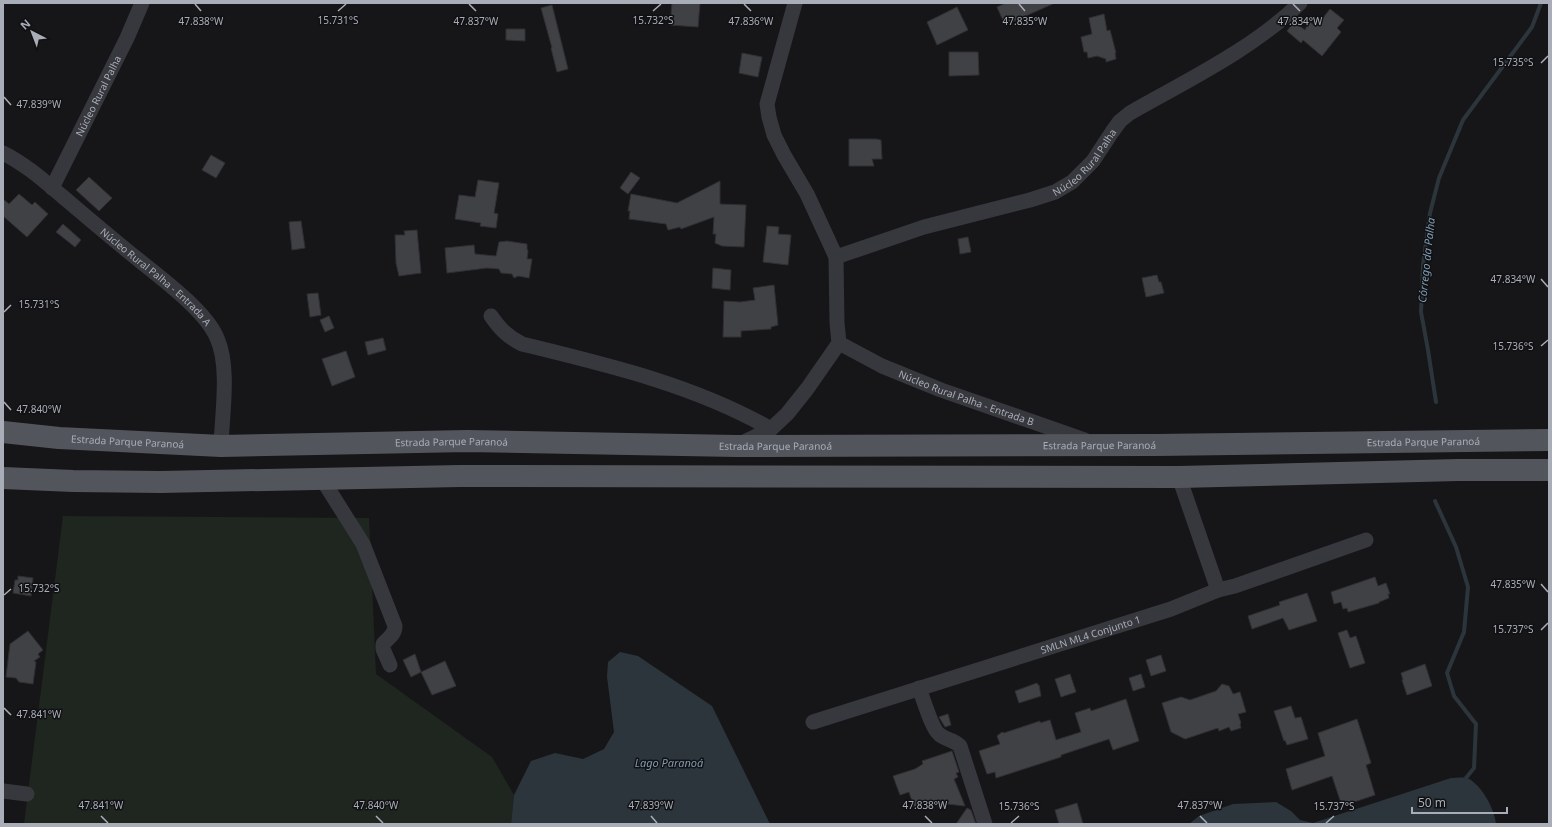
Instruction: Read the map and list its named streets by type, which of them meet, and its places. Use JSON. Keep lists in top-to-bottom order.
{
  "streets": {
    "main road": ["Estrada Parque Paranoá"],
    "street": [
      "Núcleo Rural Palha",
      "Núcleo Rural Palha - Entrada A",
      "Núcleo Rural Palha - Entrada B",
      "SMLN ML4 Conjunto 1"
    ]
  },
  "crossings": [
    ["Núcleo Rural Palha", "Núcleo Rural Palha - Entrada A"],
    ["Núcleo Rural Palha - Entrada A", "Estrada Parque Paranoá"],
    ["Núcleo Rural Palha - Entrada B", "Estrada Parque Paranoá"]
  ],
  "water": ["Córrego da Palha", "Lago Paranoá"],
  "scale_bar": "50 m",
  "north": "top left",
  "coordinates": [
    "15.732°S",
    "15.731°S",
    "47.838°W",
    "47.835°W",
    "47.837°W",
    "47.836°W",
    "47.834°W",
    "15.735°S",
    "47.839°W",
    "15.736°S",
    "47.840°W",
    "15.737°S",
    "47.841°W"
  ]
}
